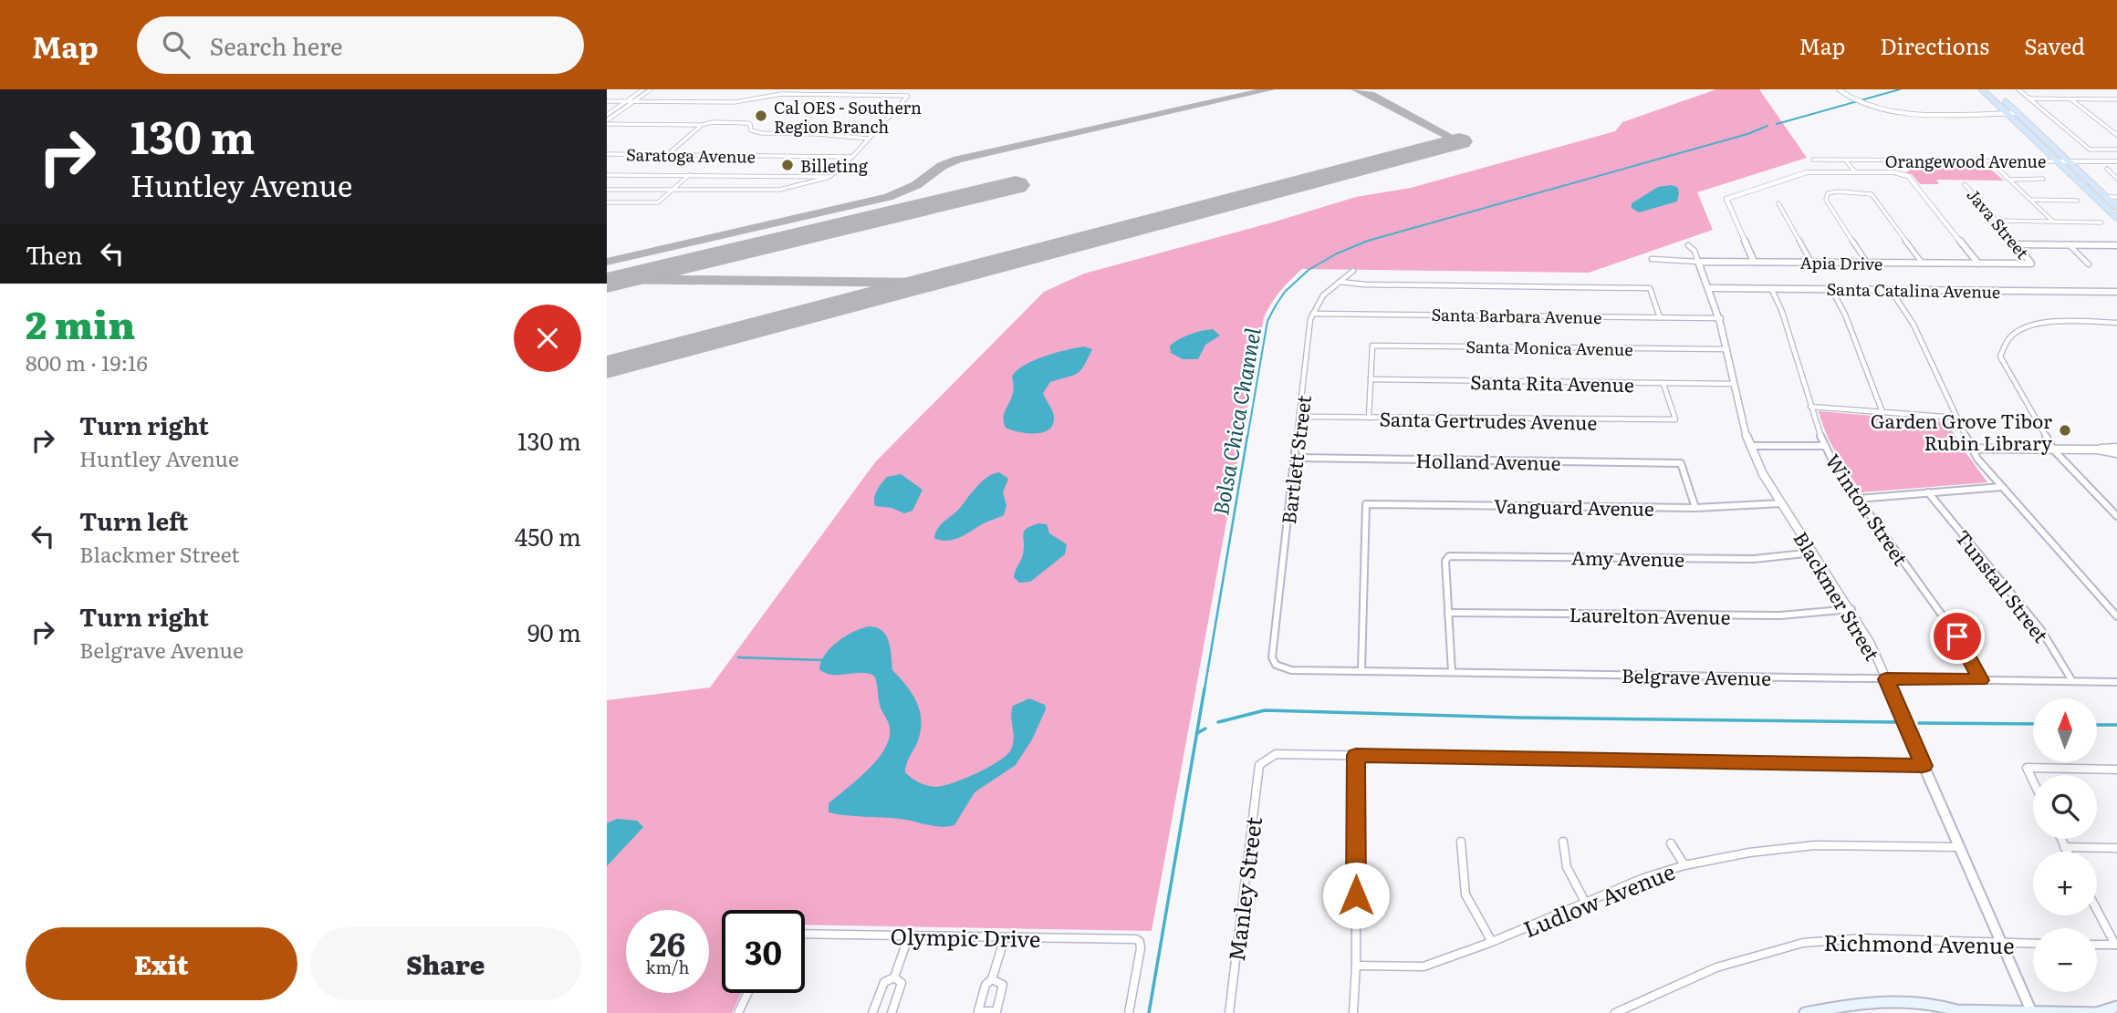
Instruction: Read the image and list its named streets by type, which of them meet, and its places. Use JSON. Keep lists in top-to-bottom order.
{
  "streets": {
    "street": [
      "Saratoga Avenue",
      "Orangewood Avenue",
      "Java Street",
      "Apia Drive",
      "Santa Catalina Avenue",
      "Santa Barbara Avenue",
      "Santa Monica Avenue",
      "Santa Rita Avenue",
      "Santa Gertrudes Avenue",
      "Bartlett Street",
      "Holland Avenue",
      "Vanguard Avenue",
      "Winton Street",
      "Amy Avenue",
      "Tunstall Street",
      "Blackmer Street",
      "Laurelton Avenue",
      "Belgrave Avenue",
      "Manley Street",
      "Ludlow Avenue",
      "Olympic Drive",
      "Richmond Avenue"
    ]
  },
  "crossings": [
    ["Java Street", "Apia Drive"],
    ["Apia Drive", "Blackmer Street"],
    ["Santa Catalina Avenue", "Winton Street"],
    ["Santa Catalina Avenue", "Blackmer Street"],
    ["Santa Barbara Avenue", "Bartlett Street"],
    ["Santa Barbara Avenue", "Blackmer Street"],
    ["Santa Monica Avenue", "Santa Rita Avenue"],
    ["Santa Monica Avenue", "Blackmer Street"],
    ["Santa Rita Avenue", "Santa Gertrudes Avenue"],
    ["Santa Rita Avenue", "Blackmer Street"],
    ["Santa Gertrudes Avenue", "Bartlett Street"],
    ["Bartlett Street", "Holland Avenue"],
    ["Bartlett Street", "Belgrave Avenue"],
    ["Holland Avenue", "Vanguard Avenue"],
    ["Vanguard Avenue", "Blackmer Street"],
    ["Vanguard Avenue", "Belgrave Avenue"],
    ["Winton Street", "Belgrave Avenue"],
    ["Amy Avenue", "Blackmer Street"],
    ["Amy Avenue", "Laurelton Avenue"],
    ["Tunstall Street", "Belgrave Avenue"],
    ["Blackmer Street", "Laurelton Avenue"],
    ["Blackmer Street", "Belgrave Avenue"],
    ["Blackmer Street", "Ludlow Avenue"],
    ["Blackmer Street", "Richmond Avenue"]
  ],
  "water": ["Bolsa Chica Channel"],
  "places": ["Cal OES - Southern Region Branch", "Billeting", "Garden Grove Tibor Rubin Library"],
  "north": "top",
  "page": {
    "header": "Map",
    "search": "Search here",
    "nav": ["Map", "Directions", "Saved"],
    "turn": ["130 m", "Huntley Avenue"],
    "then": "Then",
    "heading": ["2 min", "800 m · 19:16"],
    "list": [
      {
        "name": "Turn right",
        "note": "Huntley Avenue",
        "value": "130 m"
      },
      {
        "name": "Turn left",
        "note": "Blackmer Street",
        "value": "450 m"
      },
      {
        "name": "Turn right",
        "note": "Belgrave Avenue",
        "value": "90 m"
      }
    ],
    "map_buttons": ["+", "−"],
    "speed": "26 km/h",
    "limit": "30",
    "buttons": ["Exit", "Share"]
  }
}
